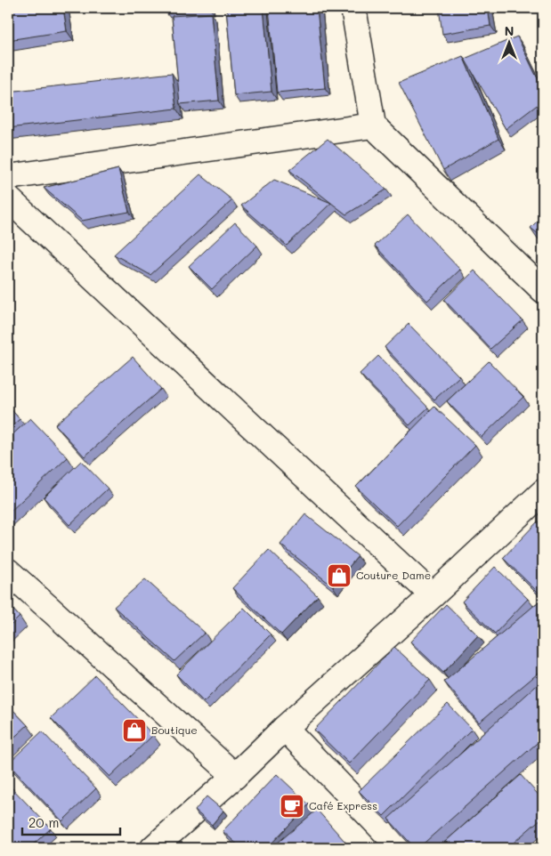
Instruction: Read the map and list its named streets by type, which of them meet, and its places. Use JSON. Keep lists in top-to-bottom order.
{
  "places": {
    "shop": ["Couture Dame", "Boutique"],
    "cafe": ["Café Express"]
  },
  "scale_bar": "20 m",
  "north": "top"
}
